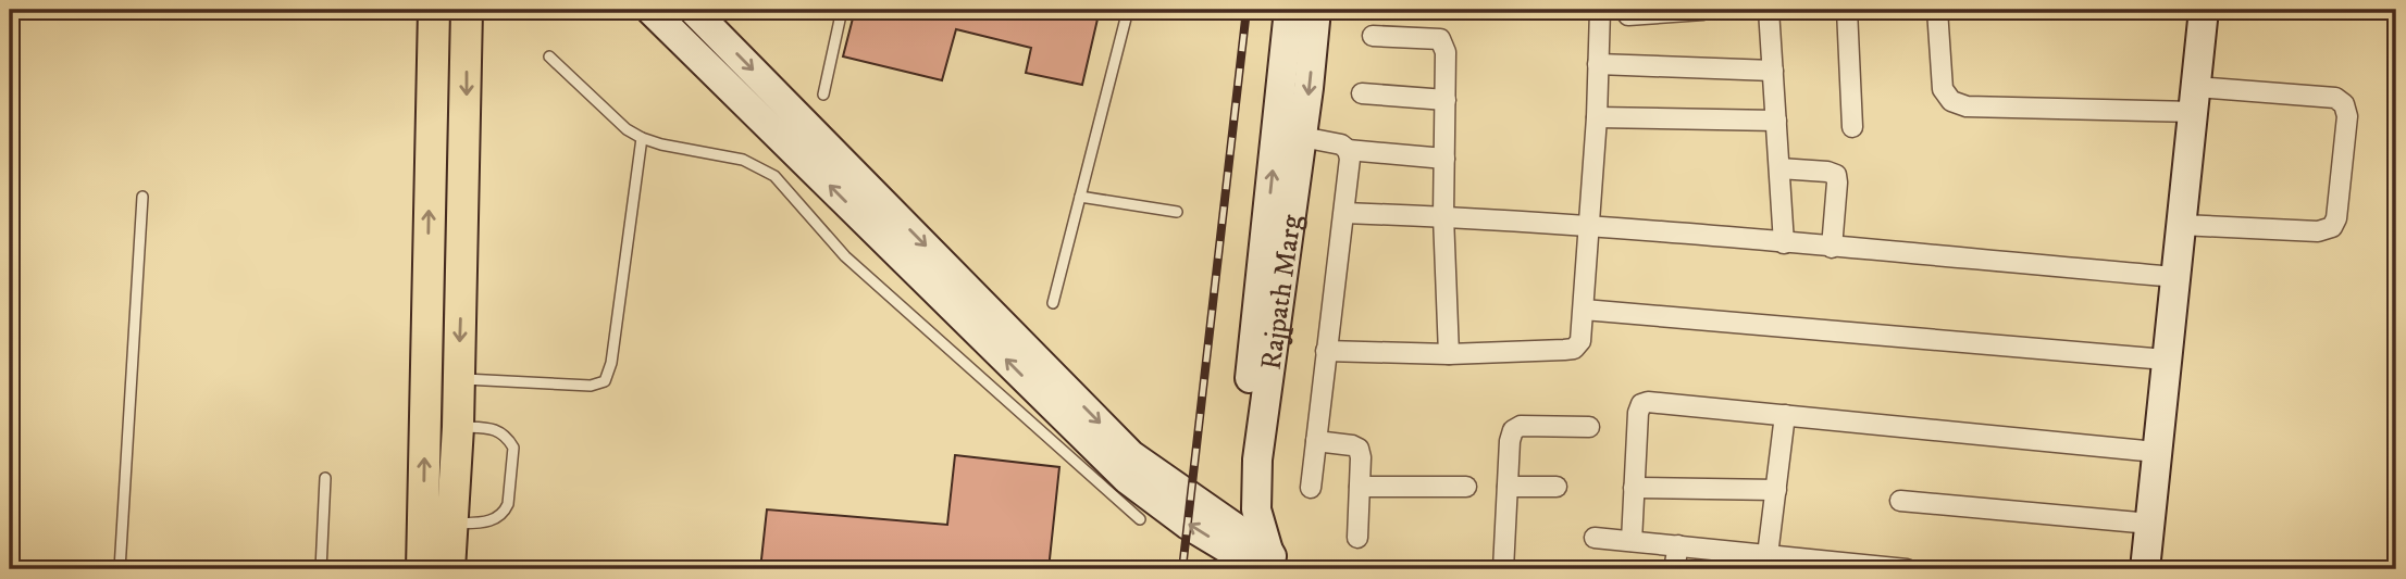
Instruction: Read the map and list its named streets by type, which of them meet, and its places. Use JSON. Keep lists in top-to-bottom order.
{
  "streets": {
    "street": ["Rajpath Marg"]
  }
}
